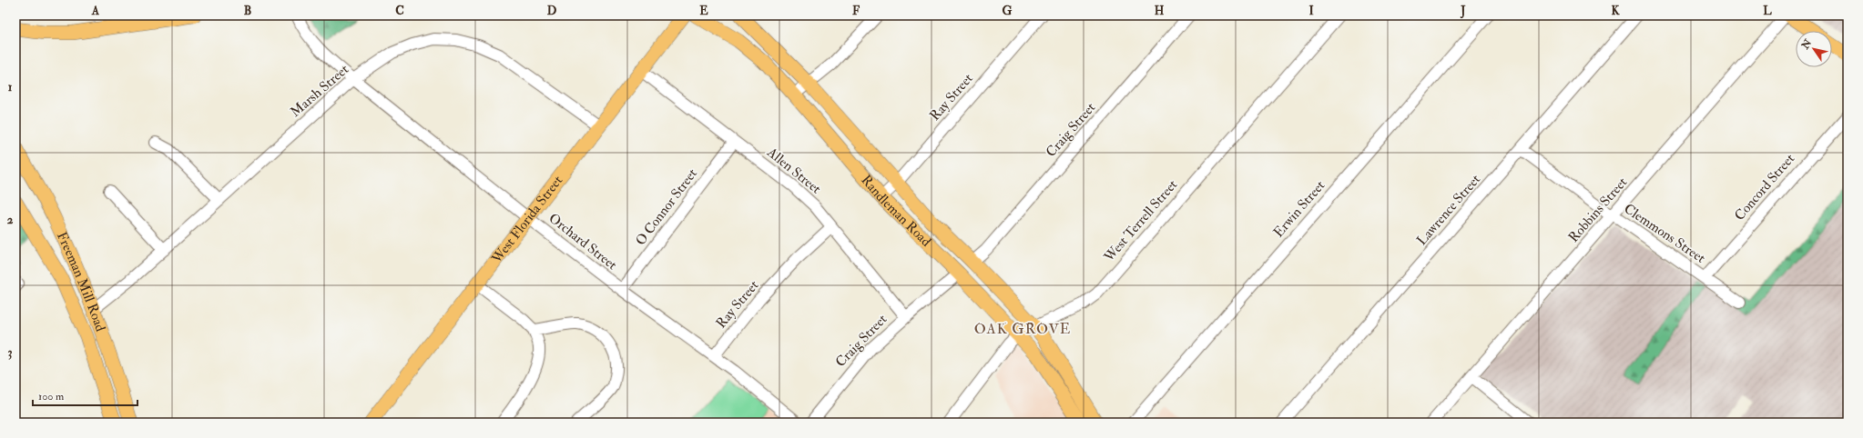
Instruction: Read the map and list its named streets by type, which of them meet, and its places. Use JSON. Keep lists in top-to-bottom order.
{
  "streets": {
    "main road": ["Randleman Road", "West Florida Street", "Freeman Mill Road"],
    "street": [
      "Marsh Street",
      "Ray Street",
      "Craig Street",
      "Allen Street",
      "Concord Street",
      "O Connor Street",
      "Erwin Street",
      "Lawrence Street",
      "Robbins Street",
      "West Terrell Street",
      "Clemmons Street",
      "Orchard Street"
    ]
  },
  "crossings": [
    ["Marsh Street", "West Florida Street"],
    ["Marsh Street", "Orchard Street"],
    ["Marsh Street", "Freeman Mill Road"],
    ["Ray Street", "Allen Street"],
    ["Ray Street", "Randleman Road"],
    ["Ray Street", "Orchard Street"],
    ["Craig Street", "Allen Street"],
    ["Craig Street", "Randleman Road"],
    ["Allen Street", "O Connor Street"],
    ["Allen Street", "West Florida Street"],
    ["Concord Street", "Clemmons Street"],
    ["O Connor Street", "Orchard Street"],
    ["Lawrence Street", "Clemmons Street"],
    ["Robbins Street", "Clemmons Street"],
    ["Randleman Road", "West Terrell Street"],
    ["West Florida Street", "Orchard Street"]
  ],
  "districts": ["OAK GROVE"],
  "scale_bar": "100 m",
  "north": "top left",
  "grid": {
    "columns": [
      "A",
      "B",
      "C",
      "D",
      "E",
      "F",
      "G",
      "H",
      "I",
      "J",
      "K",
      "L"
    ],
    "rows": ["1", "2", "3"]
  }
}
